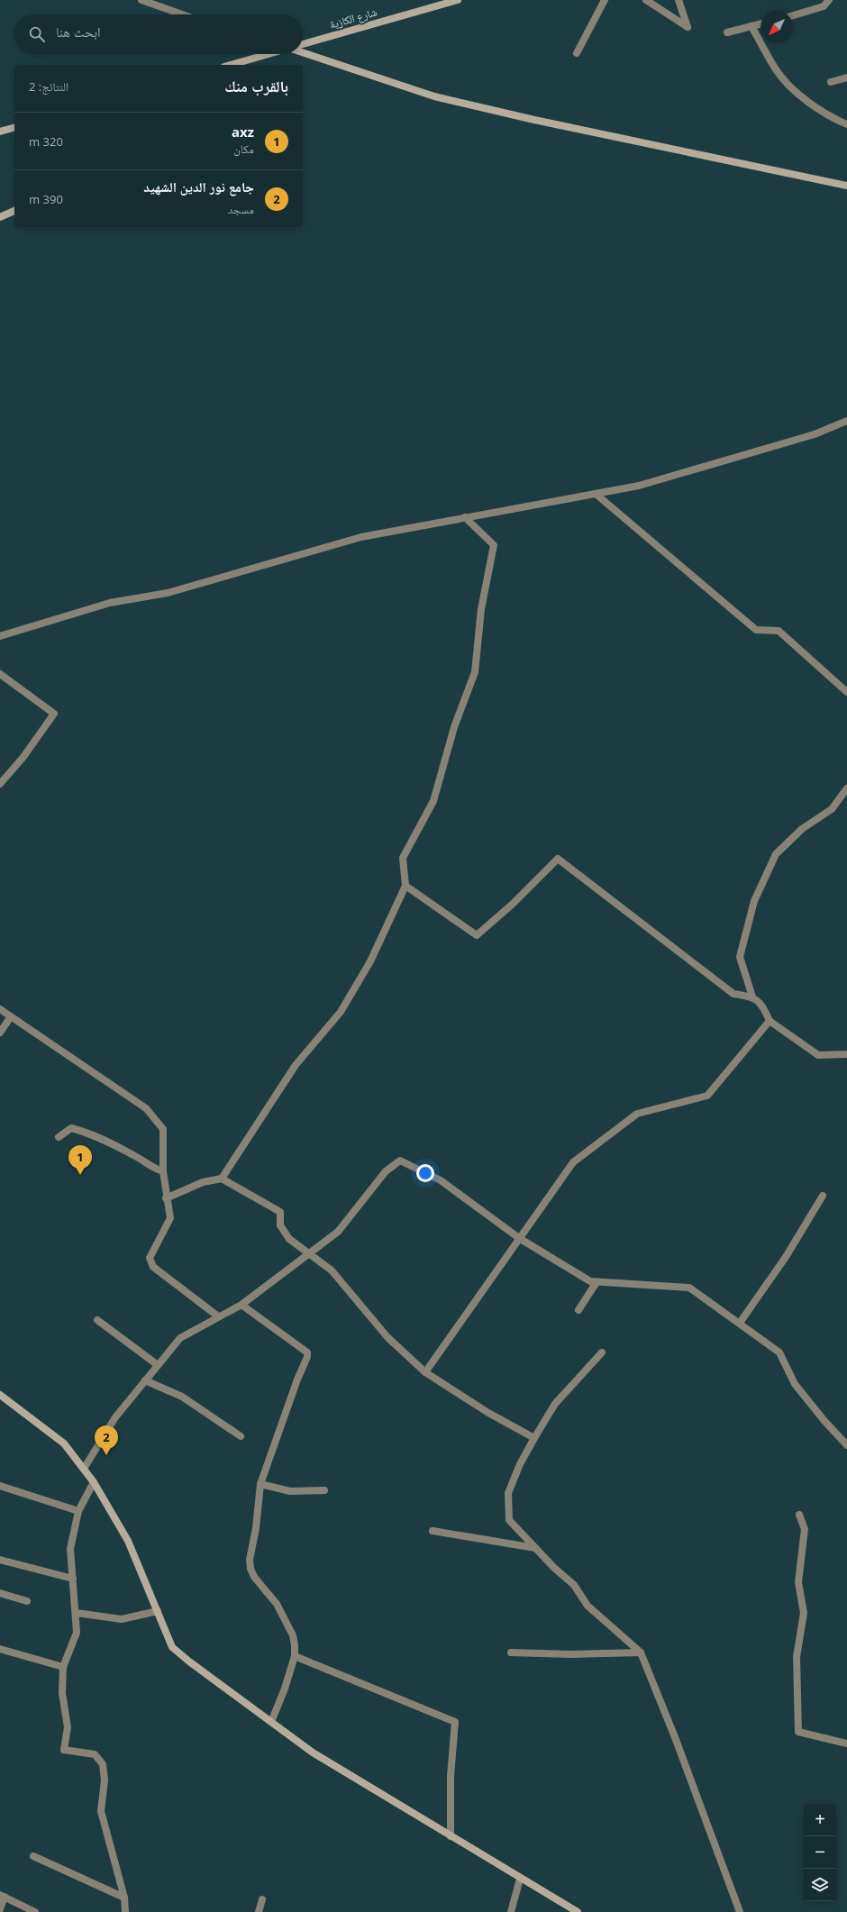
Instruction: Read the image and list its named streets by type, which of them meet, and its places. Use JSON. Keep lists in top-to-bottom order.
{
  "streets": {
    "street": ["شارع الكازية"]
  },
  "north": "bottom left",
  "page": {
    "search": "ابحث هنا",
    "heading": ["بالقرب منك", "النتائج: 2"],
    "list": [
      {
        "mark": "1",
        "name": "axz",
        "note": "مكان",
        "value": "320 m"
      },
      {
        "mark": "2",
        "name": "جامع نور الدين الشهيد",
        "note": "مسجد",
        "value": "390 m"
      }
    ],
    "pins": ["1", "2"],
    "map_buttons": ["+", "−"]
  }
}
